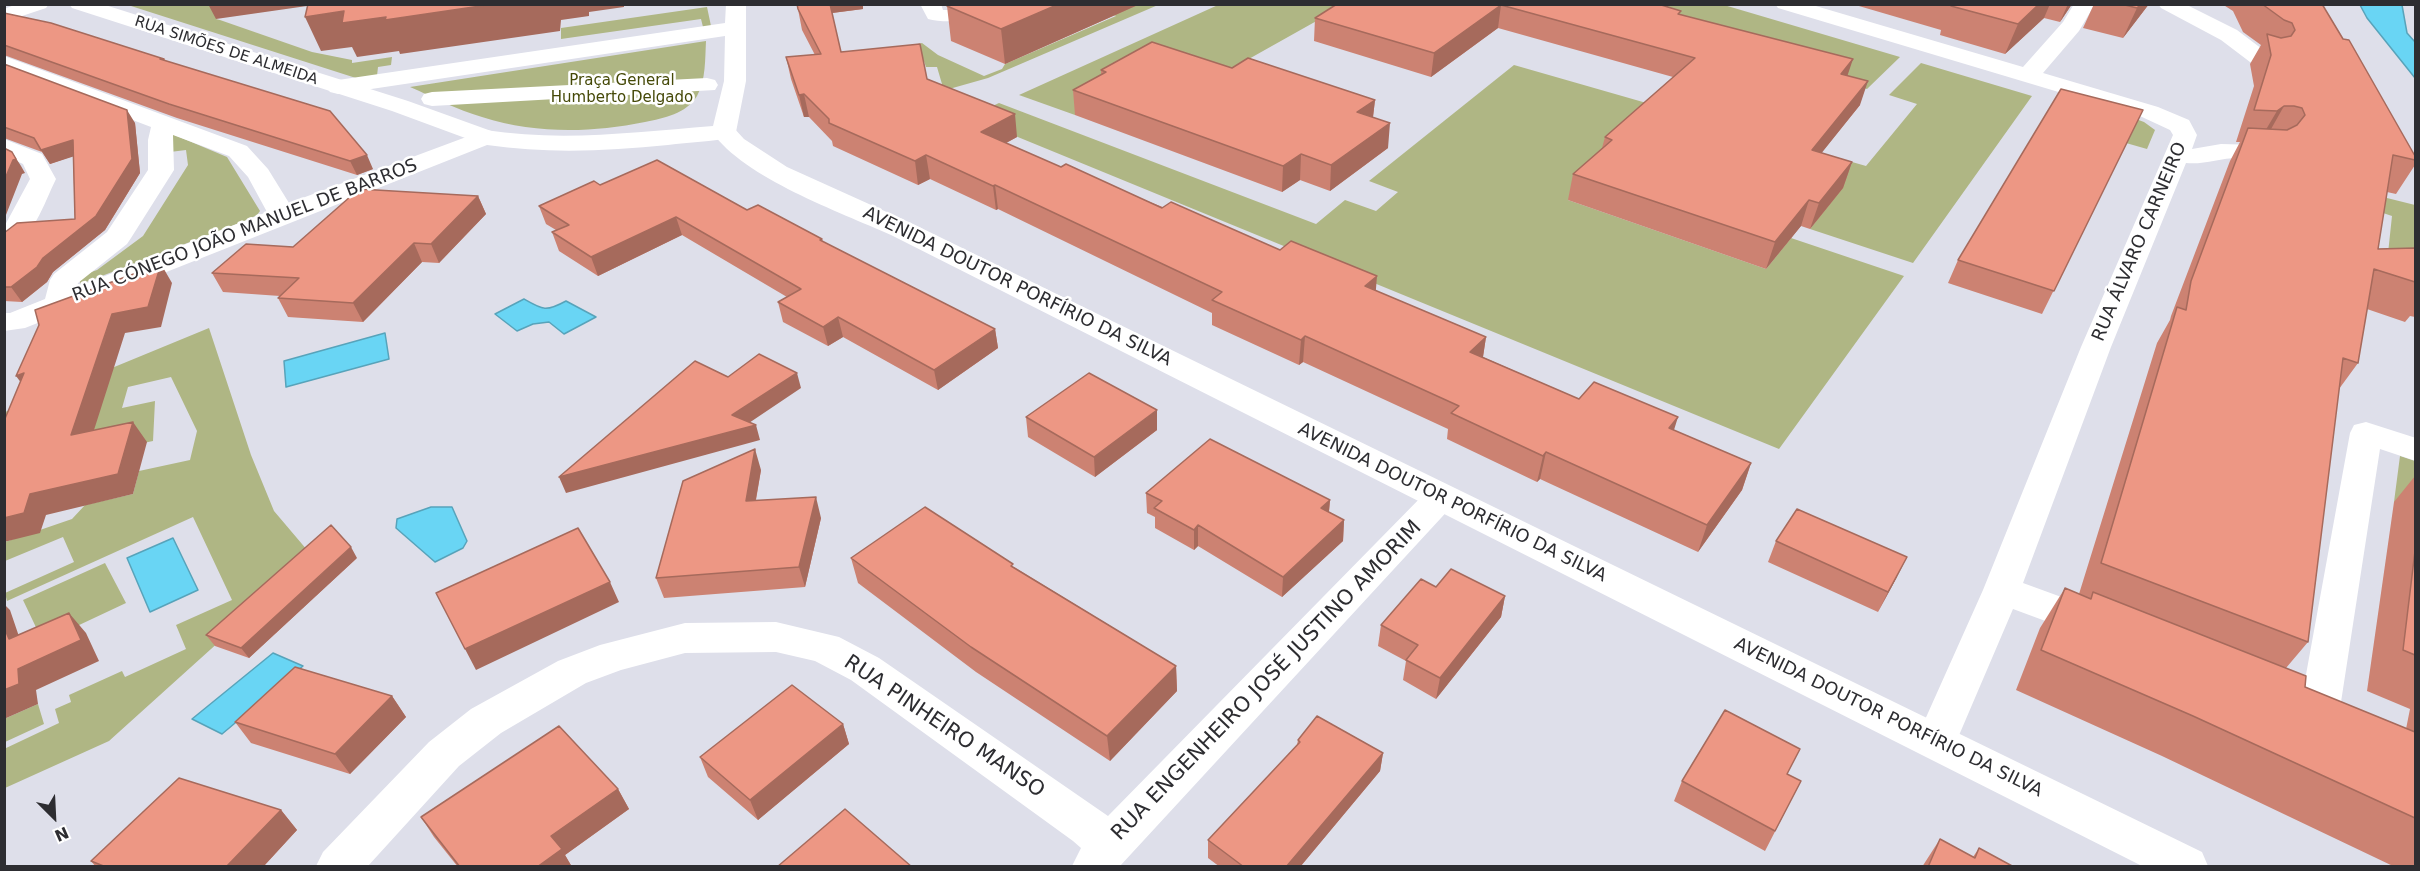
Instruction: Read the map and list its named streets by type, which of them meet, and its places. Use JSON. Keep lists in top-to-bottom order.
{
  "streets": {
    "street": [
      "RUA SIMÕES DE ALMEIDA",
      "RUA CÓNEGO JOÃO MANUEL DE BARROS",
      "RUA ÁLVARO CARNEIRO",
      "AVENIDA DOUTOR PORFÍRIO DA SILVA",
      "RUA ENGENHEIRO JOSÉ JUSTINO AMORIM",
      "RUA PINHEIRO MANSO"
    ]
  },
  "crossings": [
    ["RUA ÁLVARO CARNEIRO", "AVENIDA DOUTOR PORFÍRIO DA SILVA"],
    ["AVENIDA DOUTOR PORFÍRIO DA SILVA", "RUA ENGENHEIRO JOSÉ JUSTINO AMORIM"],
    ["RUA ENGENHEIRO JOSÉ JUSTINO AMORIM", "RUA PINHEIRO MANSO"]
  ],
  "parks": ["Praça General Humberto Delgado"],
  "north": "bottom right"
}
